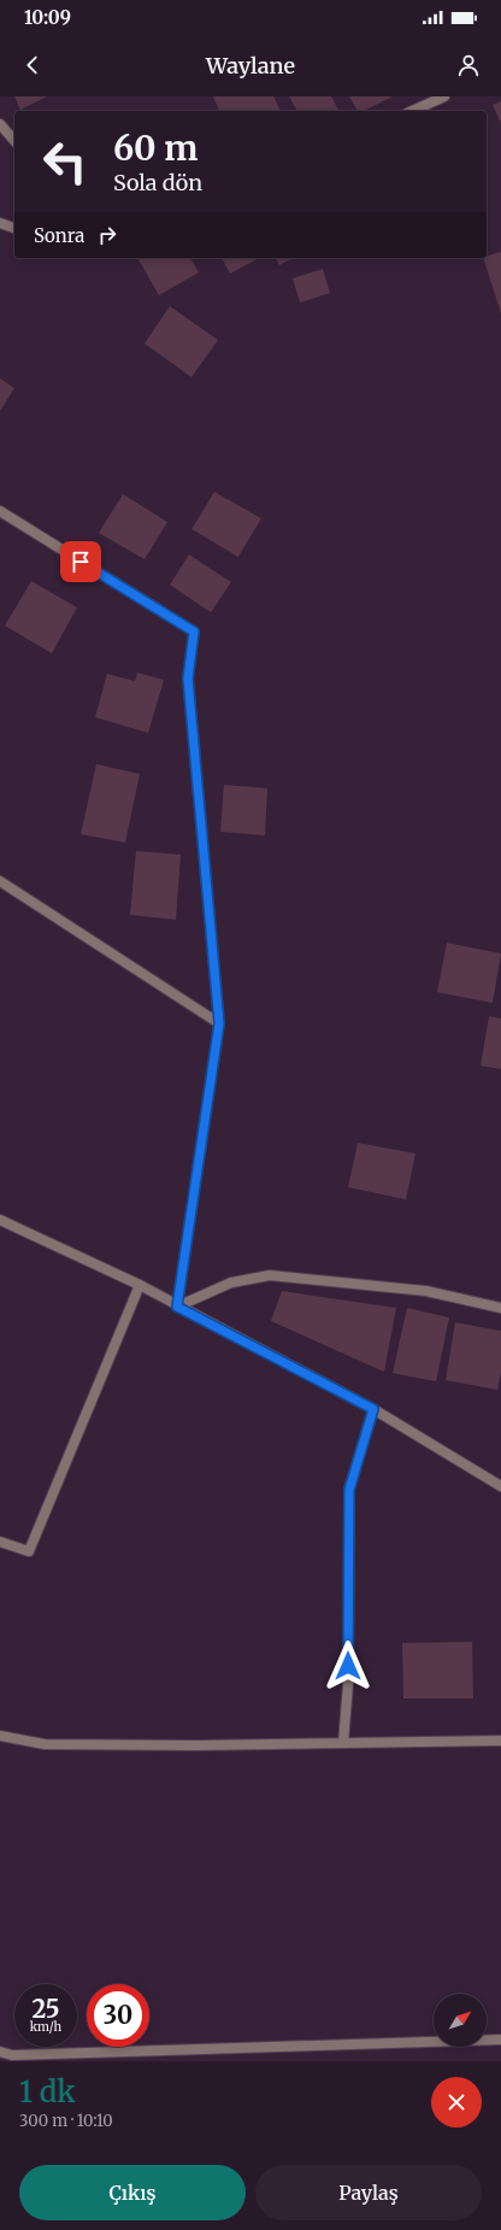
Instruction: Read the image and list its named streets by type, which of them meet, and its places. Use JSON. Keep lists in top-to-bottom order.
{
  "north": "top right",
  "page": {
    "status": "10:09",
    "header": "Waylane",
    "turn": ["60 m", "Sola dön"],
    "then": "Sonra",
    "speed": "25 km/h",
    "limit": "30",
    "heading": ["1 dk", "300 m · 10:10"],
    "buttons": ["Çıkış", "Paylaş"]
  }
}
